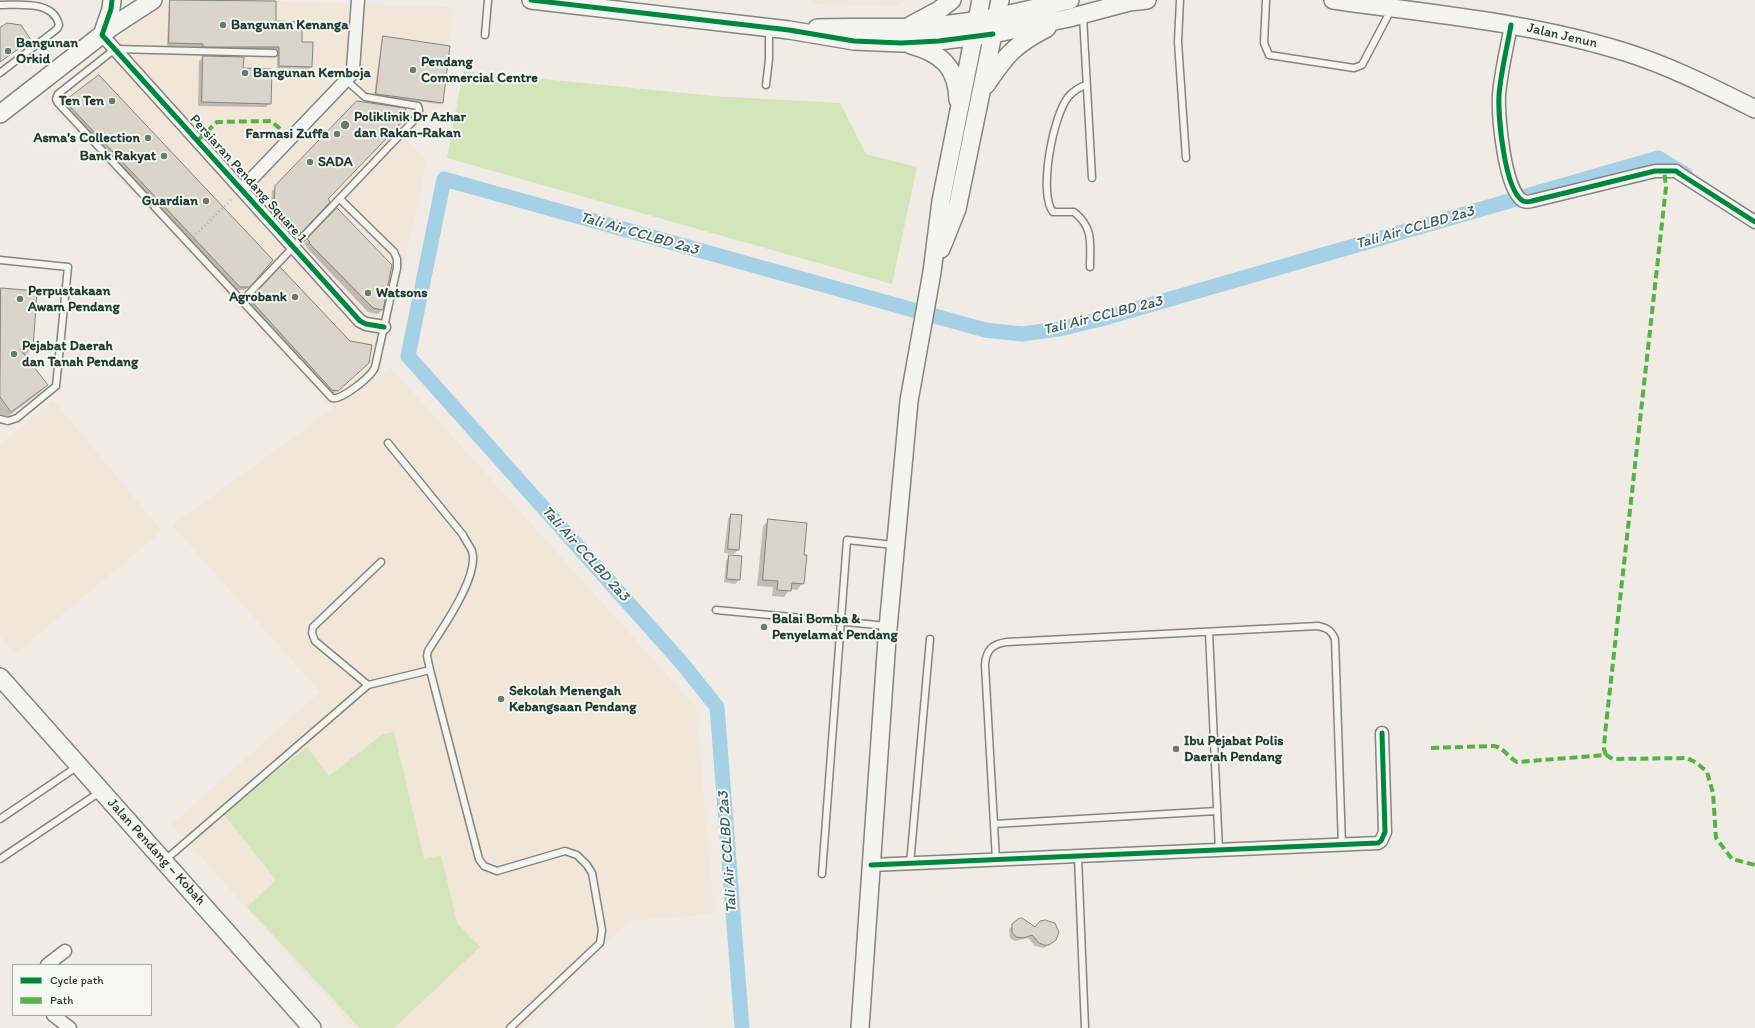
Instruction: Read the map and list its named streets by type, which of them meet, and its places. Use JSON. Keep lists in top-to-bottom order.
{
  "streets": {
    "main road": ["Jalan Jenun", "Jalan Pendang – Kobah"],
    "street": ["Persiaran Pendang Square 1"]
  },
  "water": ["Tali Air CCLBD 2a3"],
  "places": [
    "Bangunan Kenanga",
    "Bangunan Orkid",
    "Pendang Commercial Centre",
    "Bangunan Kemboja",
    "Ten Ten",
    "Poliklinik Dr Azhar dan Rakan-Rakan",
    "Farmasi Zuffa",
    "Asma's Collection",
    "Bank Rakyat",
    "SADA",
    "Guardian",
    "Watsons",
    "Agrobank",
    "Perpustakaan Awam Pendang",
    "Pejabat Daerah dan Tanah Pendang",
    "Balai Bomba & Penyelamat Pendang",
    "Sekolah Menengah Kebangsaan Pendang",
    "Ibu Pejabat Polis Daerah Pendang"
  ],
  "legend": ["Cycle path", "Path"]
}
